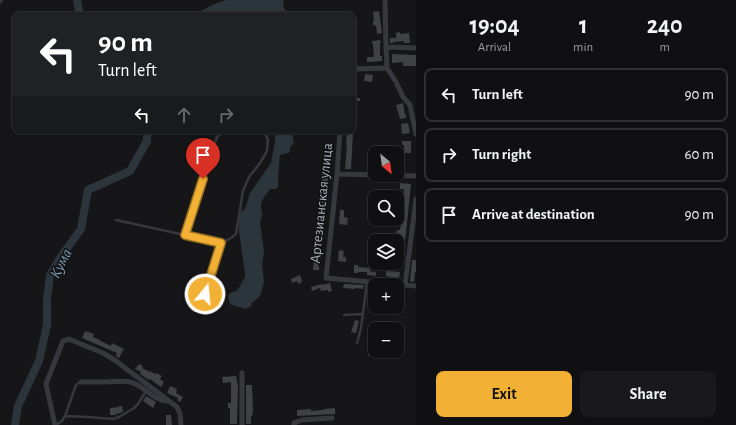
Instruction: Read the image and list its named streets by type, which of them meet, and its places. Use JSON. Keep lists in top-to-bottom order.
{
  "streets": {
    "street": ["Артезианская улица"]
  },
  "water": ["Кума"],
  "north": "bottom right",
  "page": {
    "eta": [
      "19:04",
      "Arrival",
      "1",
      "min",
      "240",
      "m"
    ],
    "turn": ["90 m", "Turn left"],
    "list": [
      {
        "name": "Turn left",
        "value": "90 m"
      },
      {
        "name": "Turn right",
        "value": "60 m"
      },
      {
        "name": "Arrive at destination",
        "value": "90 m"
      }
    ],
    "map_buttons": ["+", "−"],
    "buttons": ["Exit", "Share"]
  }
}
